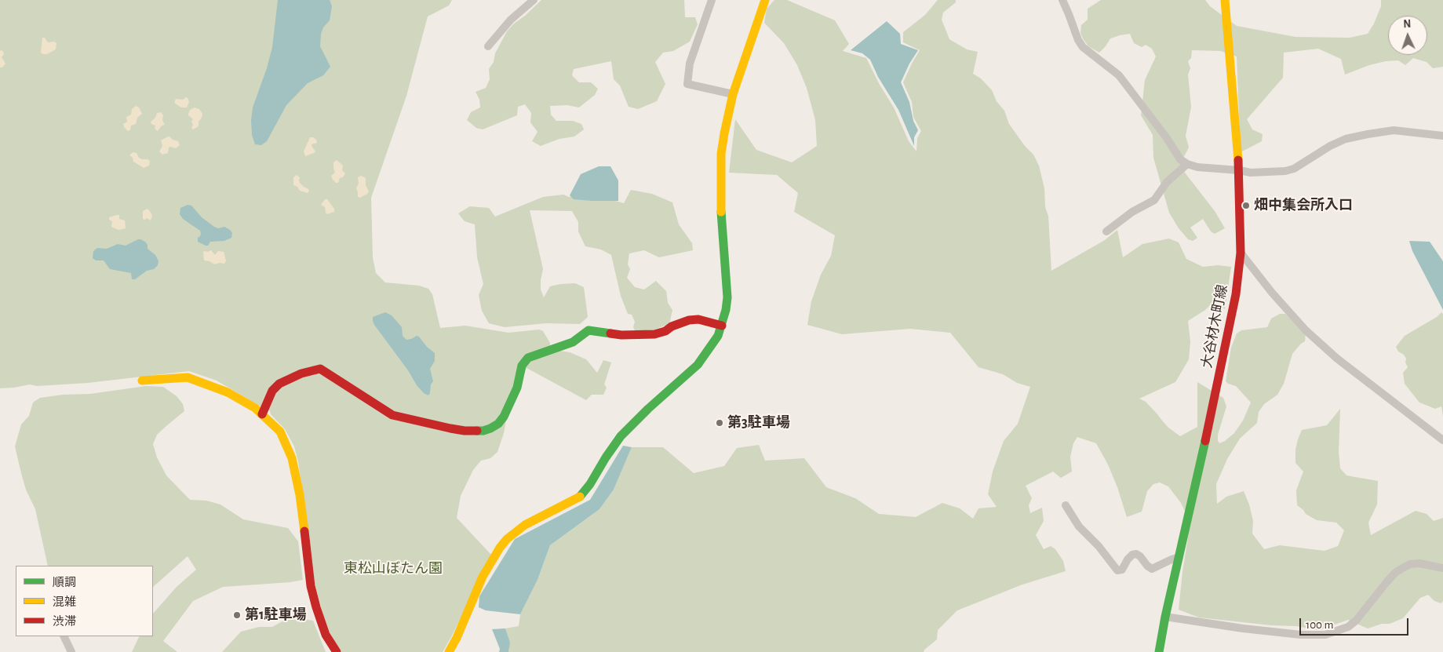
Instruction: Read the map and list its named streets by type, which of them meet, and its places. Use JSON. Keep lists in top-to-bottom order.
{
  "streets": {
    "street": ["大谷材木町線"]
  },
  "parks": ["東松山ぼたん園"],
  "places": ["畑中集会所入口", "第3駐車場", "第1駐車場"],
  "legend": ["順調", "混雑", "渋滞"],
  "scale_bar": "100 m",
  "north": "top"
}
